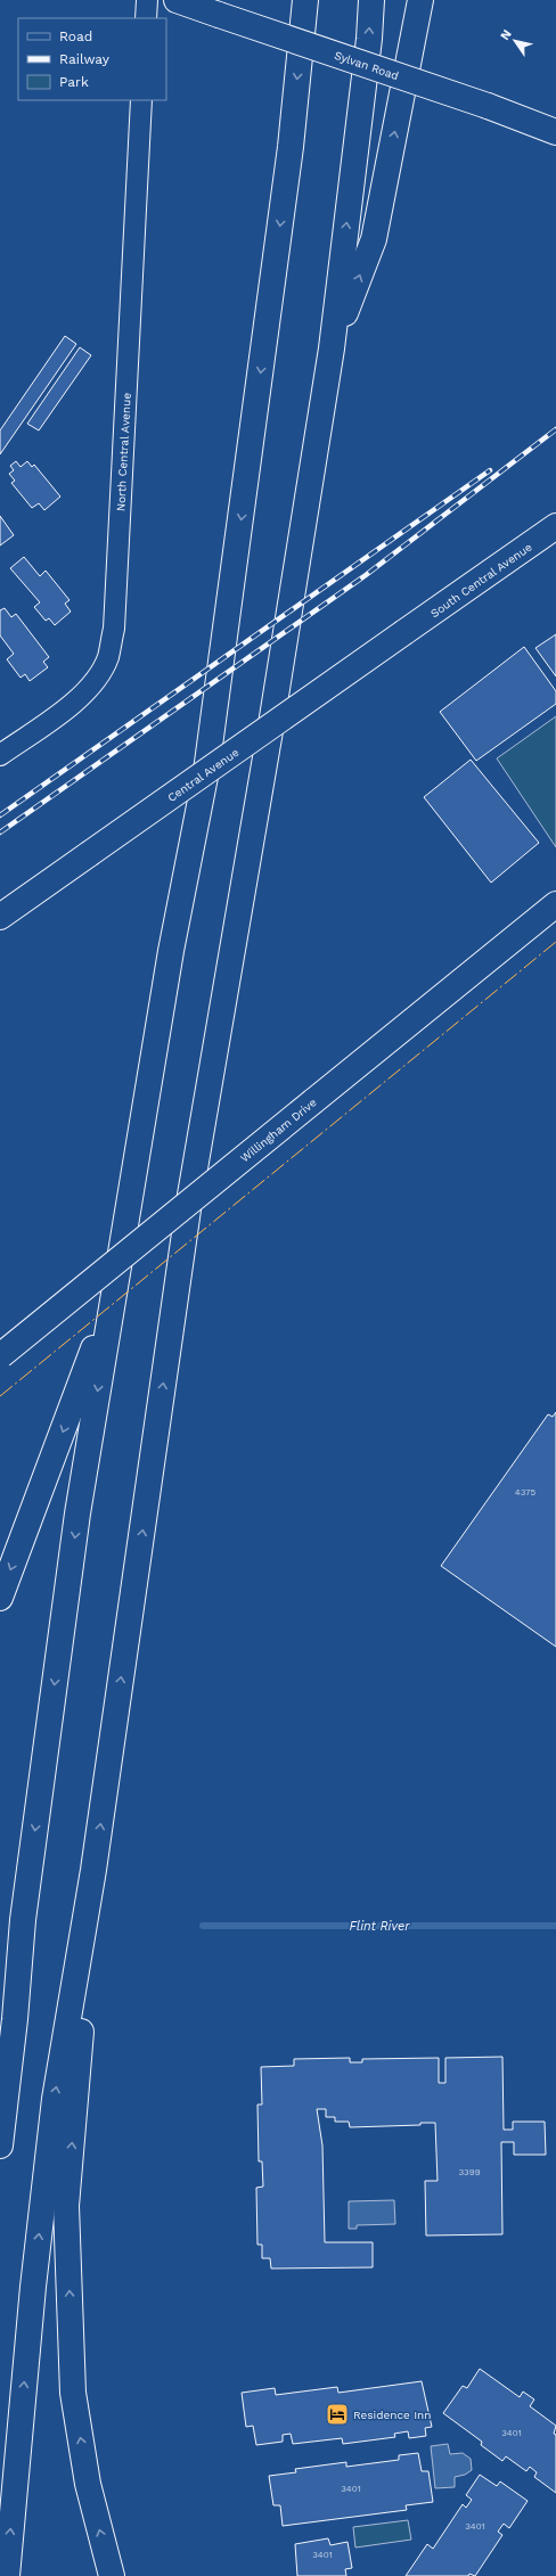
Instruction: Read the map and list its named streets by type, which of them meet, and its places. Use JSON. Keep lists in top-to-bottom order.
{
  "streets": {
    "main road": [
      "Sylvan Road",
      "South Central Avenue",
      "Central Avenue",
      "Willingham Drive"
    ],
    "street": ["North Central Avenue"]
  },
  "crossings": [
    ["South Central Avenue", "Central Avenue"]
  ],
  "water": ["Flint River"],
  "places": {
    "hotel": ["Residence Inn"]
  },
  "house_numbers": [
    "4375",
    "3399",
    "3401",
    "3401",
    "3401",
    "3401"
  ],
  "legend": ["Road", "Railway", "Park"],
  "north": "top left"
}
